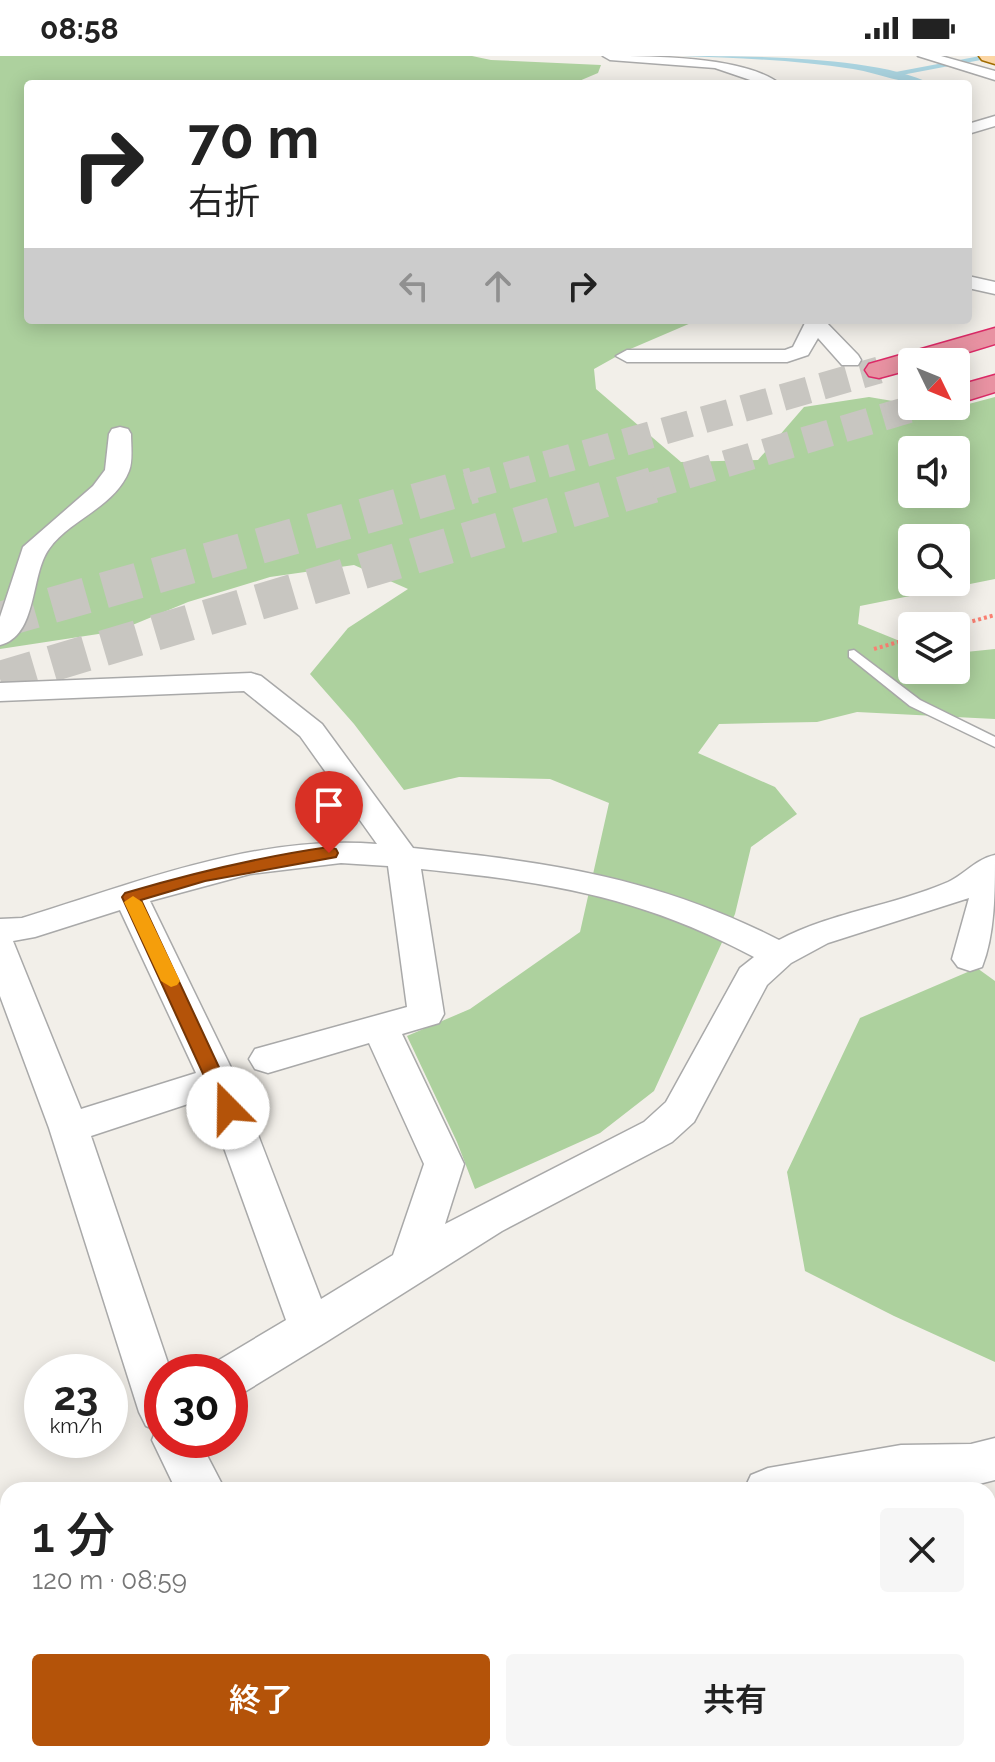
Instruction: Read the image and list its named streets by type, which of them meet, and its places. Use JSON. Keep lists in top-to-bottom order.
{
  "north": "bottom right",
  "page": {
    "status": "08:58",
    "turn": ["70 m", "右折"],
    "speed": "23 km/h",
    "limit": "30",
    "heading": ["1 分", "120 m · 08:59"],
    "buttons": ["終了", "共有"]
  }
}
